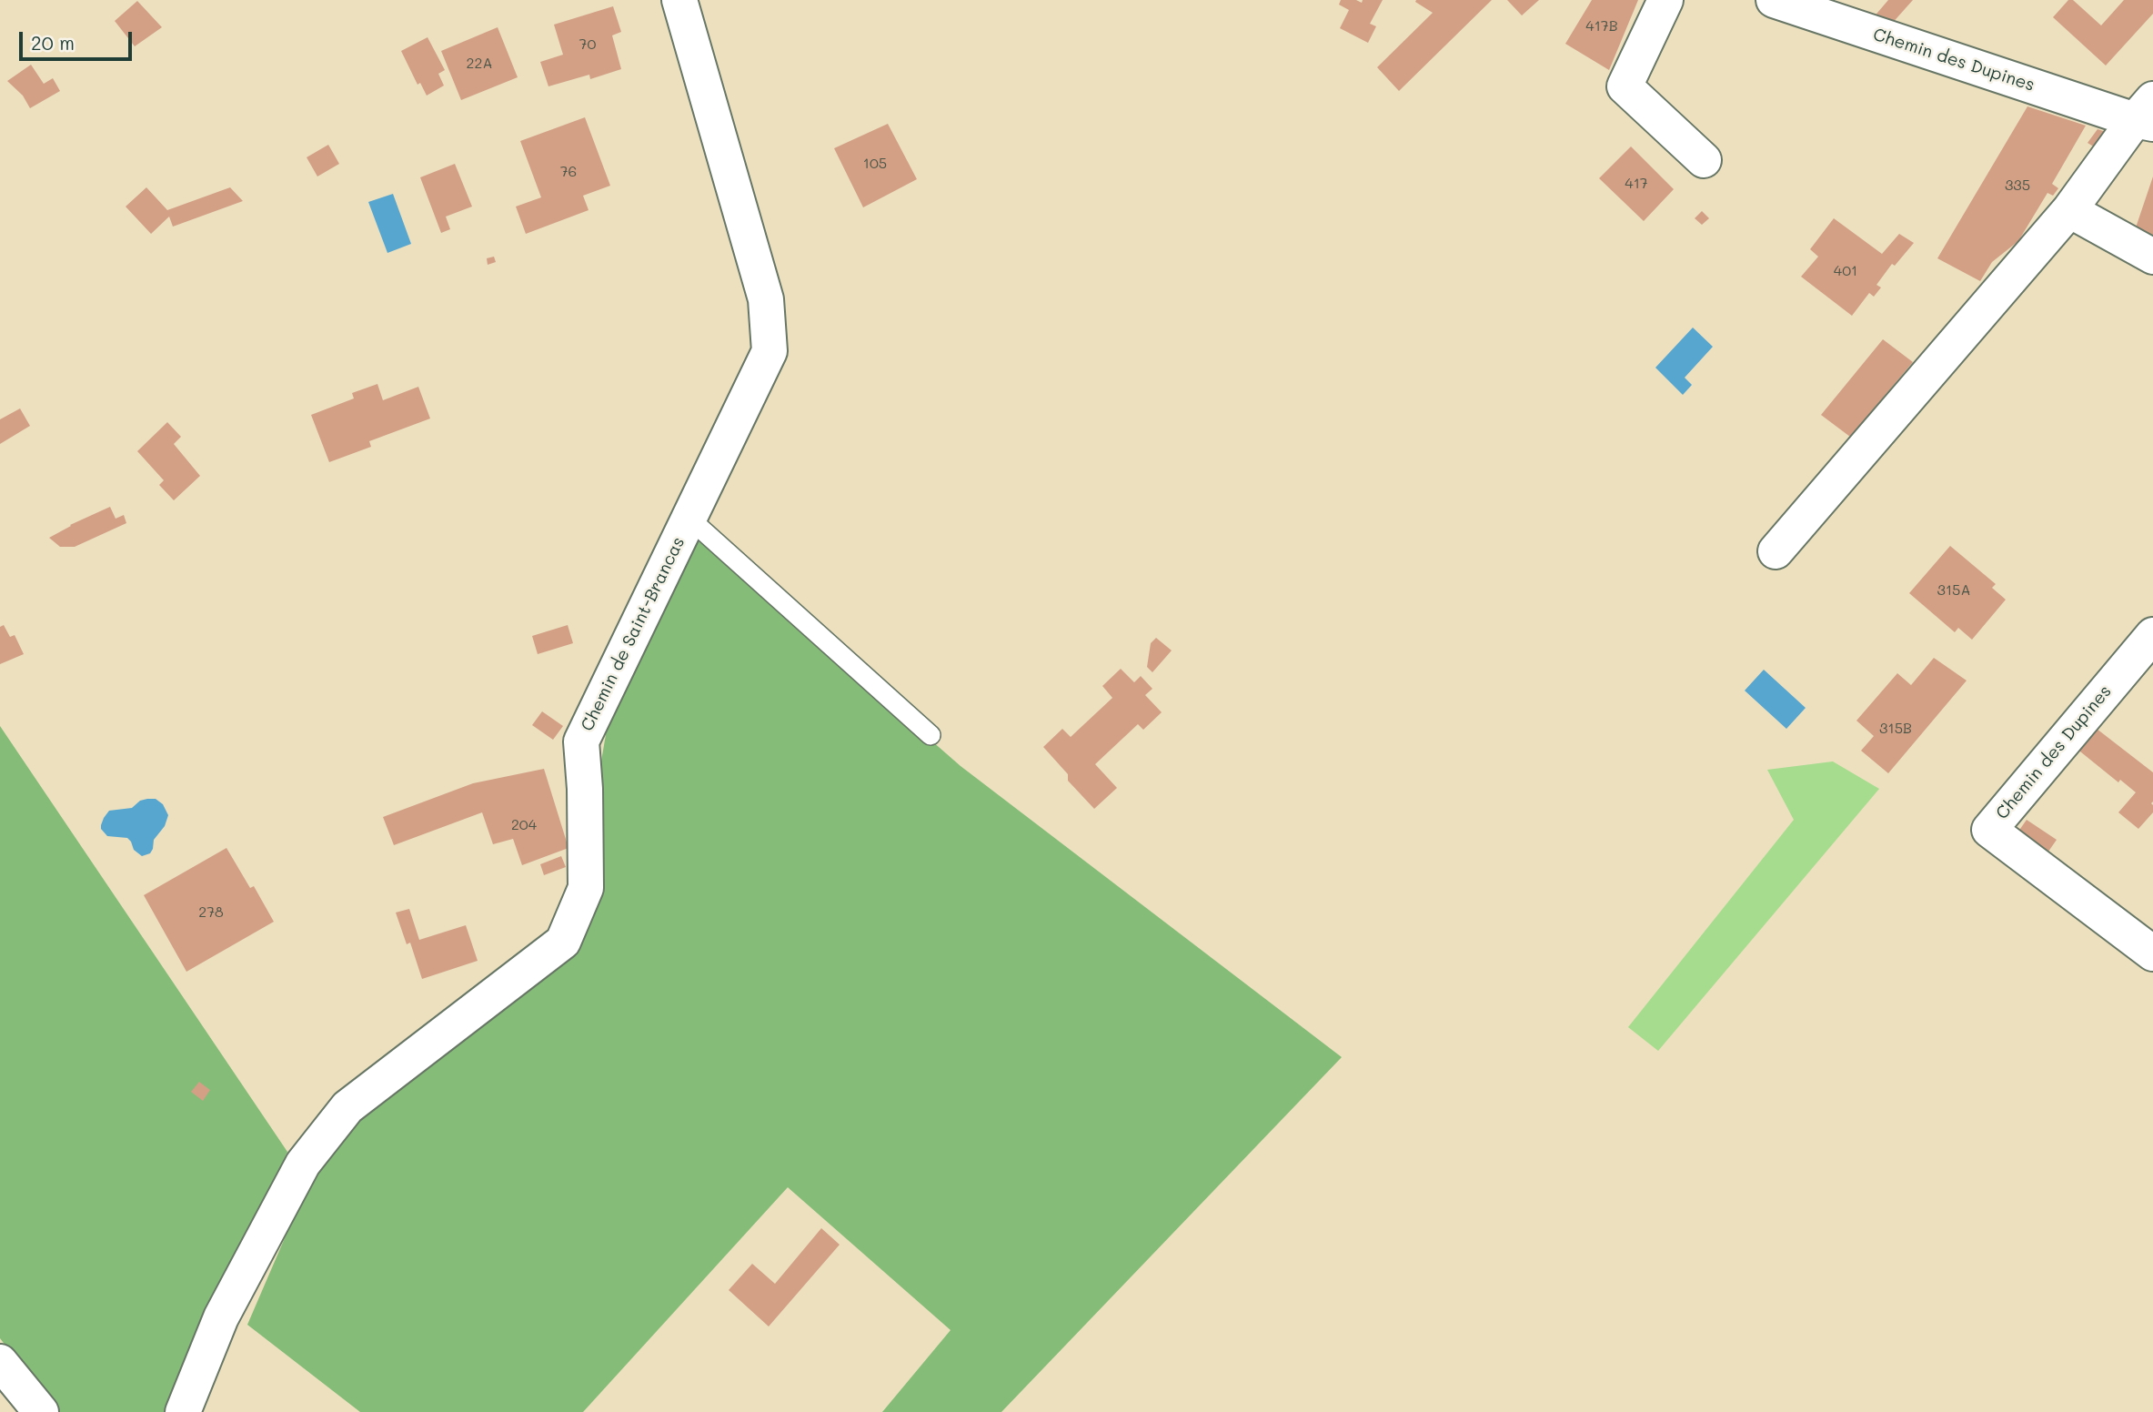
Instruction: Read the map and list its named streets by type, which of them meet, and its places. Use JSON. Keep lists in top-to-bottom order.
{
  "streets": {
    "street": ["Chemin des Dupines", "Chemin de Saint-Brancas"]
  },
  "house_numbers": [
    "417B",
    "70",
    "22A",
    "105",
    "76",
    "417",
    "335",
    "401",
    "315A",
    "315B",
    "204",
    "278"
  ],
  "scale_bar": "20 m"
}
